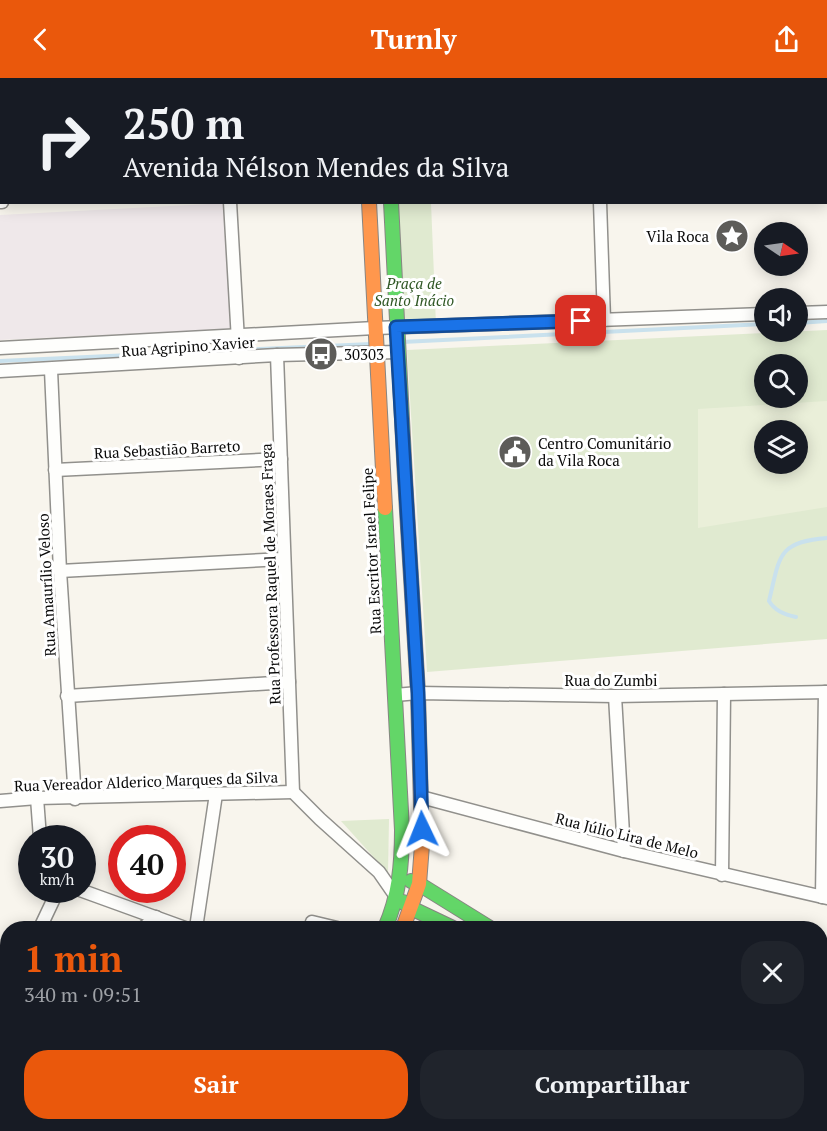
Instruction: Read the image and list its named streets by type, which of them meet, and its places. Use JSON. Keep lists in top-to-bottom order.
{
  "streets": {
    "street": [
      "Rua Agripino Xavier",
      "Rua Sebastião Barreto",
      "Rua Escritor Israel Felipe",
      "Rua Professora Raquel de Moraes Fraga",
      "Rua Amaurílio Veloso",
      "Rua do Zumbi",
      "Rua Vereador Alderico Marques da Silva",
      "Rua Júlio Lira de Melo"
    ]
  },
  "crossings": [
    ["Rua Agripino Xavier", "Rua Escritor Israel Felipe"],
    ["Rua Agripino Xavier", "Rua Professora Raquel de Moraes Fraga"],
    ["Rua Agripino Xavier", "Rua Amaurílio Veloso"],
    ["Rua Sebastião Barreto", "Rua Professora Raquel de Moraes Fraga"],
    ["Rua Sebastião Barreto", "Rua Amaurílio Veloso"],
    ["Rua Escritor Israel Felipe", "Rua do Zumbi"],
    ["Rua Professora Raquel de Moraes Fraga", "Rua Vereador Alderico Marques da Silva"],
    ["Rua Amaurílio Veloso", "Rua Vereador Alderico Marques da Silva"]
  ],
  "parks": ["Praça de Santo Inácio"],
  "places": {
    "place": ["Vila Roca"],
    "bus stop": ["30303"],
    "public building": ["Centro Comunitário da Vila Roca"]
  },
  "north": "right",
  "page": {
    "header": "Turnly",
    "turn": ["250 m", "Avenida Nélson Mendes da Silva"],
    "speed": "30 km/h",
    "limit": "40",
    "heading": ["1 min", "340 m · 09:51"],
    "buttons": ["Sair", "Compartilhar"]
  }
}
